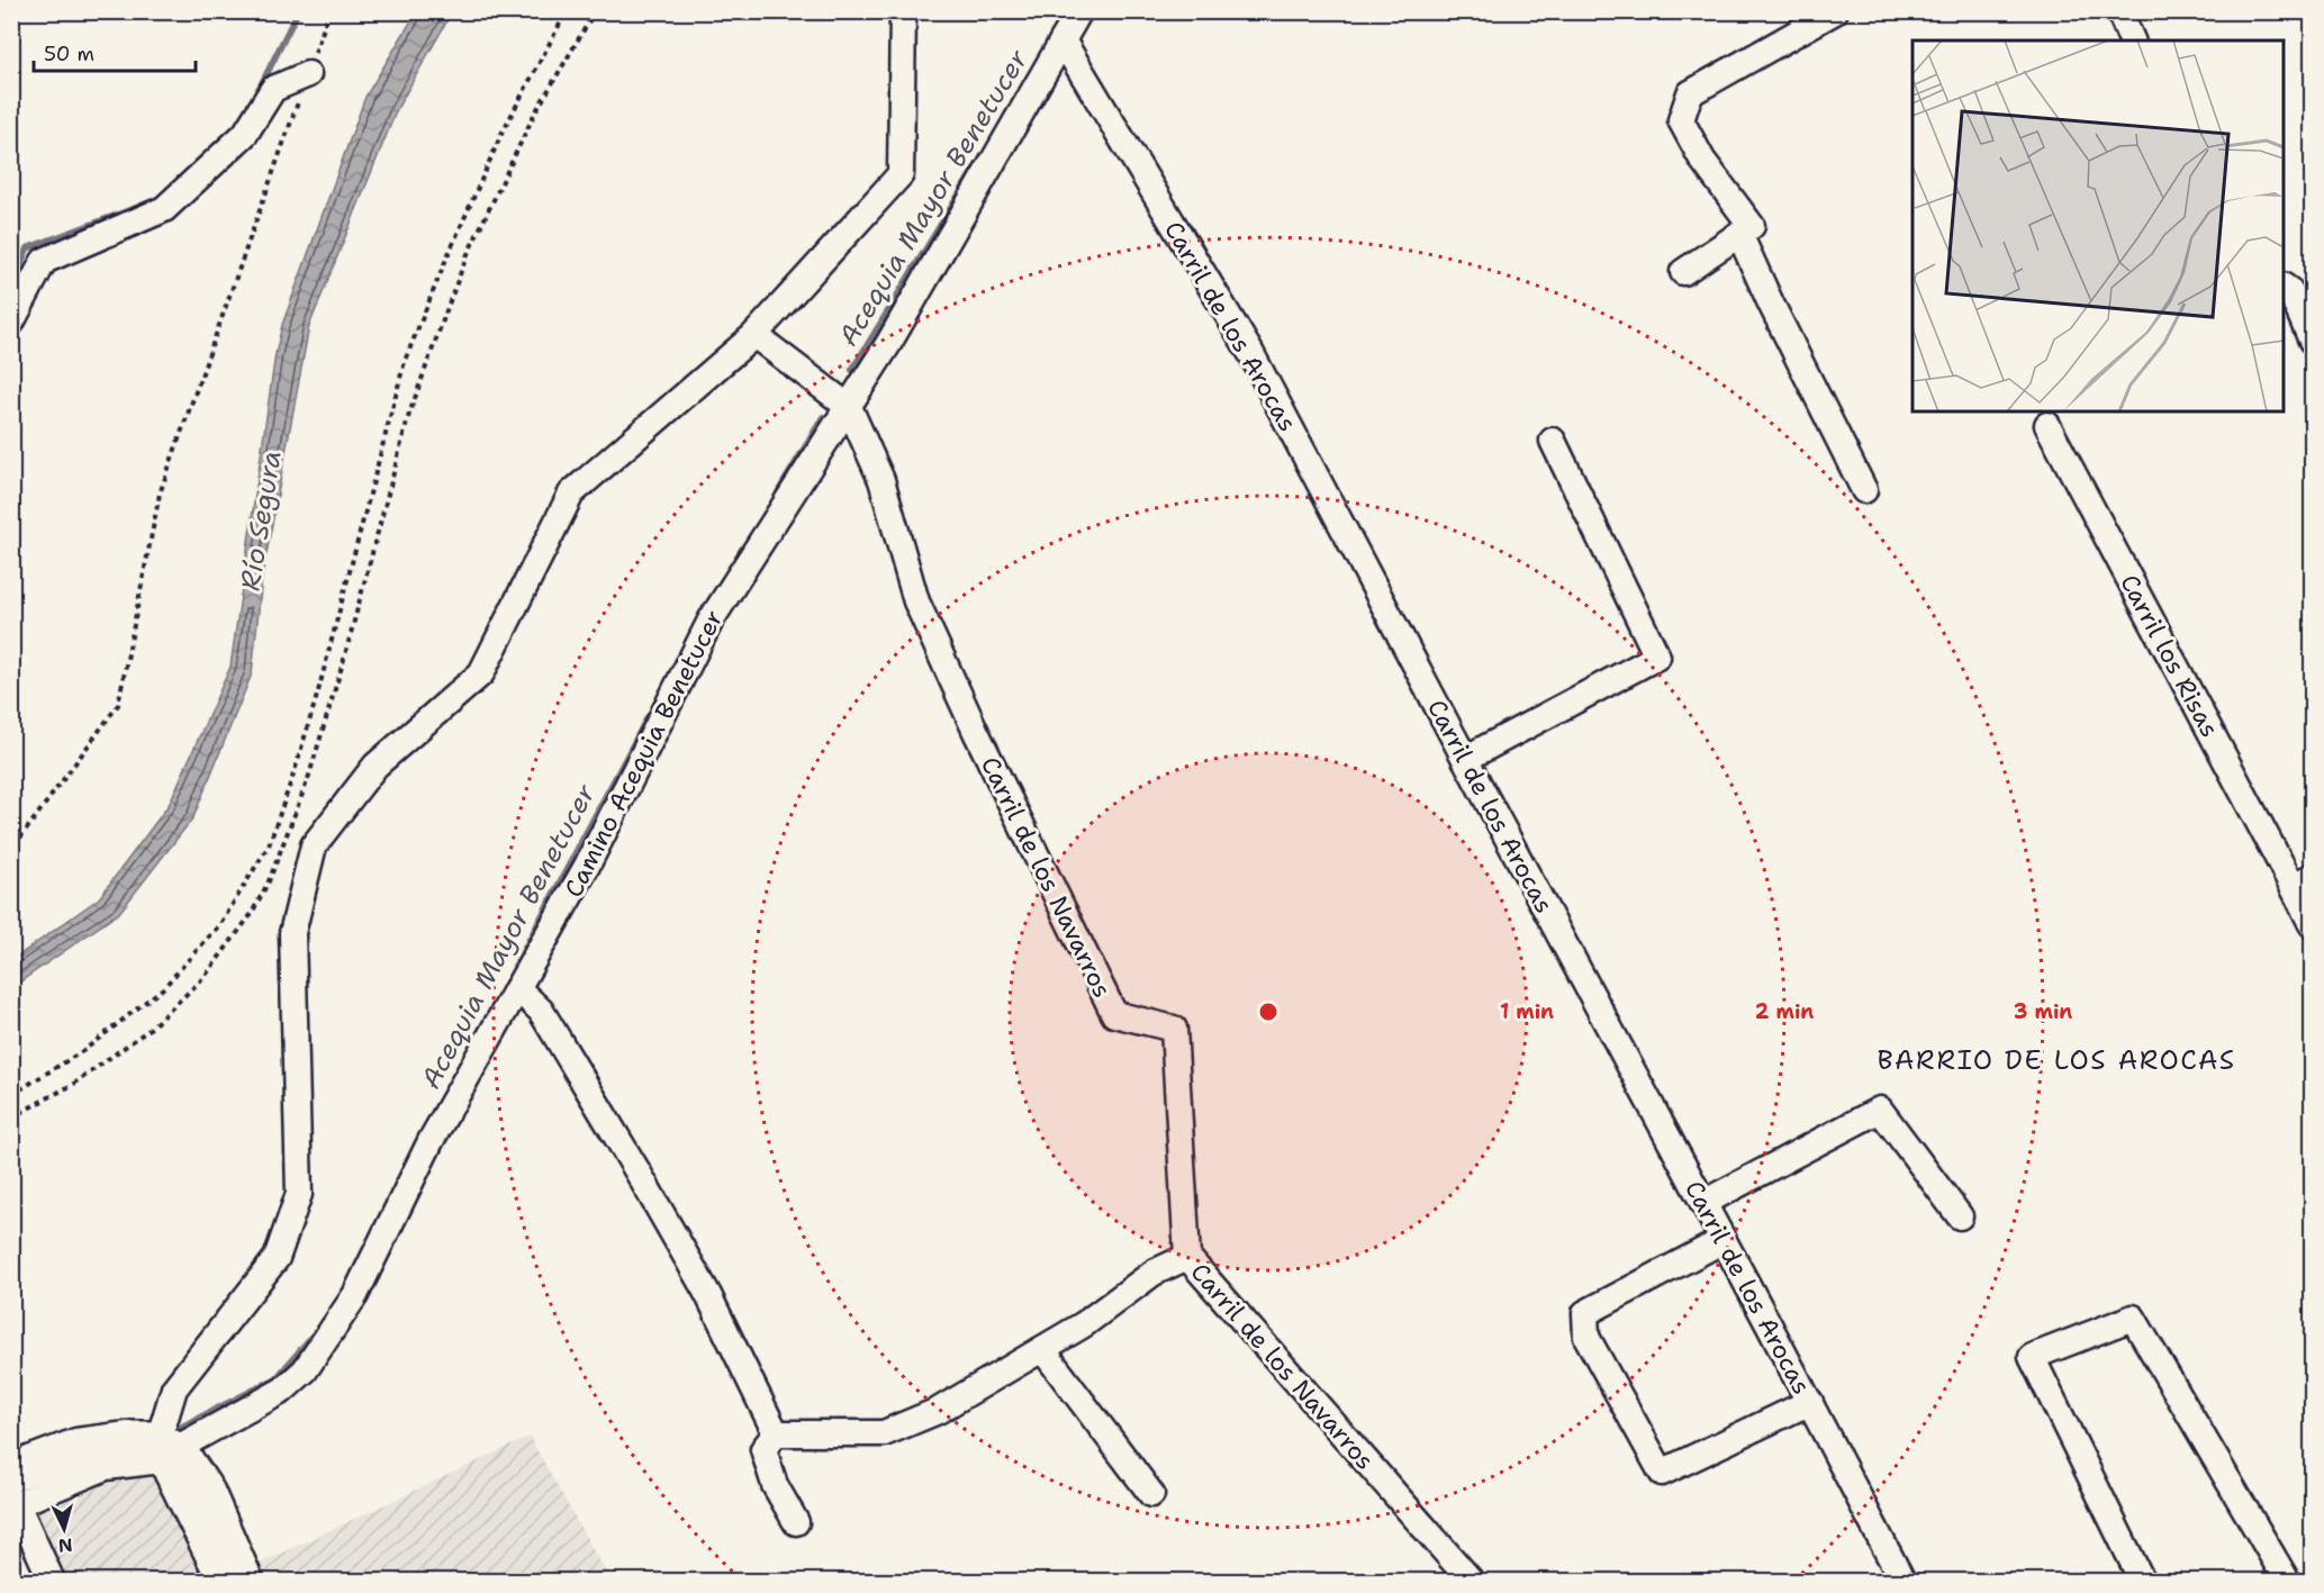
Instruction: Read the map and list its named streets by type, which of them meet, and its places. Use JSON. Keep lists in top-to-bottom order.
{
  "streets": {
    "street": [
      "Carril de los Arocas",
      "Carril los Risas",
      "Camino Acequia Benetucer",
      "Carril de los Navarros"
    ]
  },
  "crossings": [
    ["Carril de los Arocas", "Camino Acequia Benetucer"],
    ["Camino Acequia Benetucer", "Carril de los Navarros"]
  ],
  "districts": ["BARRIO DE LOS AROCAS"],
  "water": ["Acequia Mayor Benetucer", "Río Segura"],
  "scale_bar": "50 m",
  "north": "bottom",
  "rings": ["1 min", "2 min", "3 min"]
}
